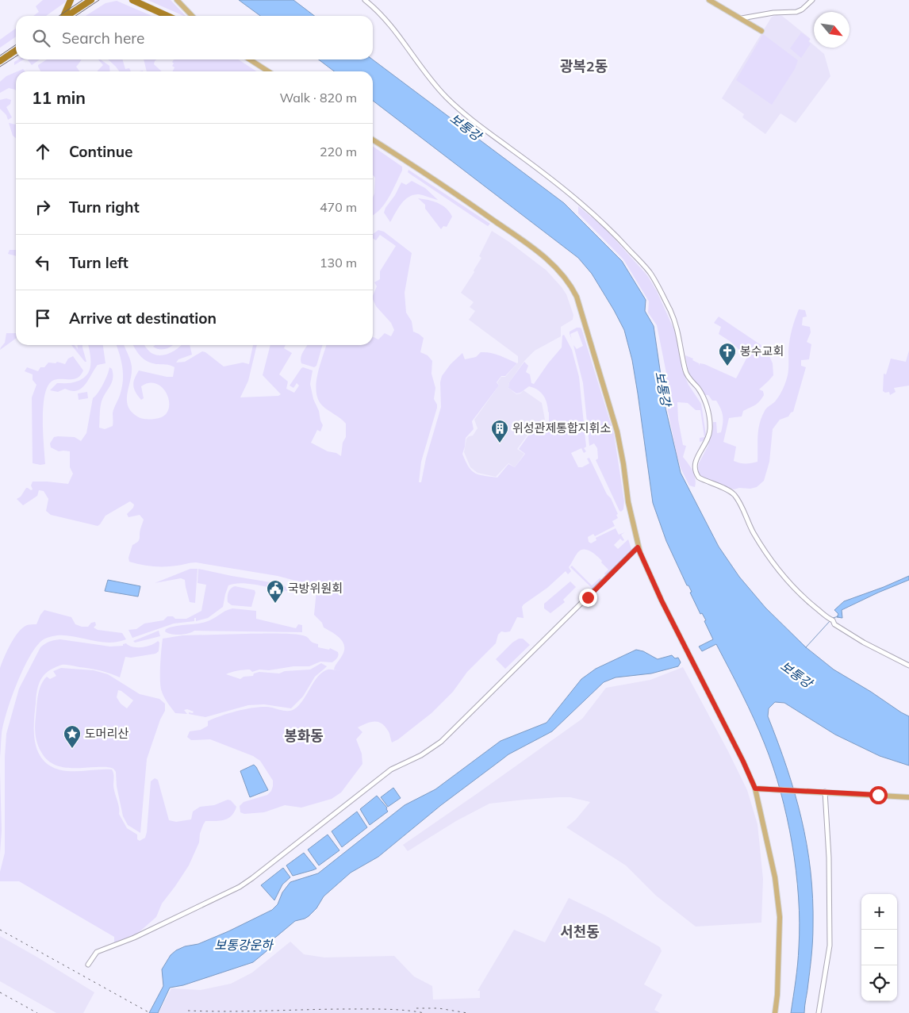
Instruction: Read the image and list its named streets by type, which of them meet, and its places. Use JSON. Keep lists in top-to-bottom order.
{
  "districts": ["광복2동", "봉화동", "서천동"],
  "water": ["보통강", "보통강운하"],
  "places": {
    "church": ["봉수교회"],
    "building": ["위성관제통합지휘소"],
    "public building": ["국방위원회"],
    "place": ["도머리산"]
  },
  "north": "bottom right",
  "page": {
    "search": "Search here",
    "heading": ["11 min", "Walk · 820 m"],
    "list": [
      ["Continue", "220 m"],
      ["Turn right", "470 m"],
      ["Turn left", "130 m"],
      "Arrive at destination"
    ],
    "map_buttons": ["+", "−"]
  }
}
